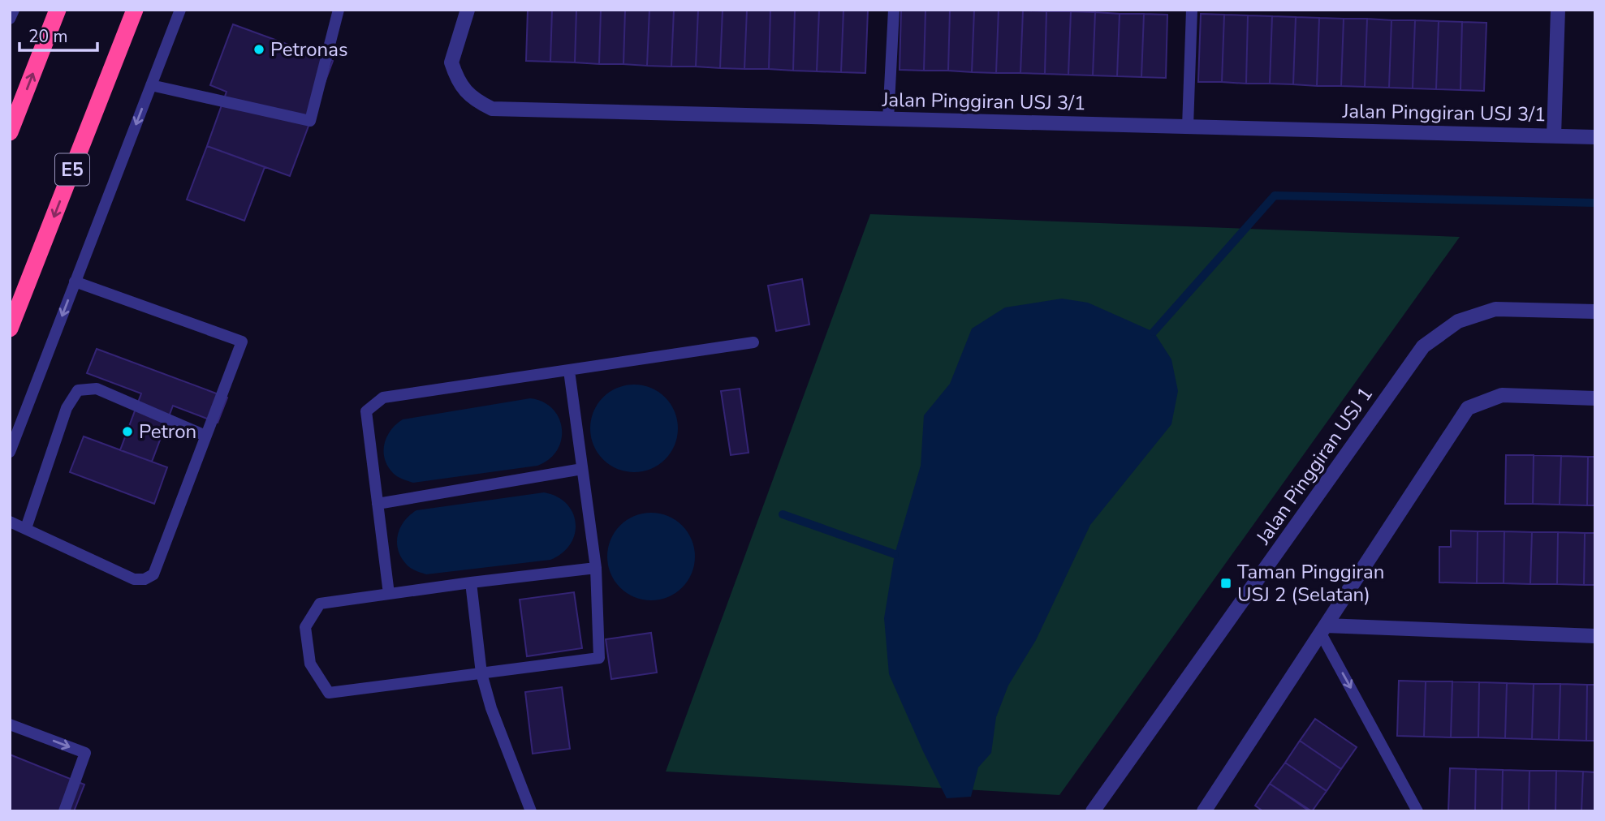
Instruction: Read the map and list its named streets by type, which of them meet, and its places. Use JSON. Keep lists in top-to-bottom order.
{
  "streets": {
    "highway": ["E5"],
    "street": ["Jalan Pinggiran USJ 3/1", "Jalan Pinggiran USJ 1"]
  },
  "places": {
    "other": ["Petronas", "Petron"],
    "transit": ["Taman Pinggiran USJ 2 (Selatan)"]
  },
  "scale_bar": "20 m"
}
